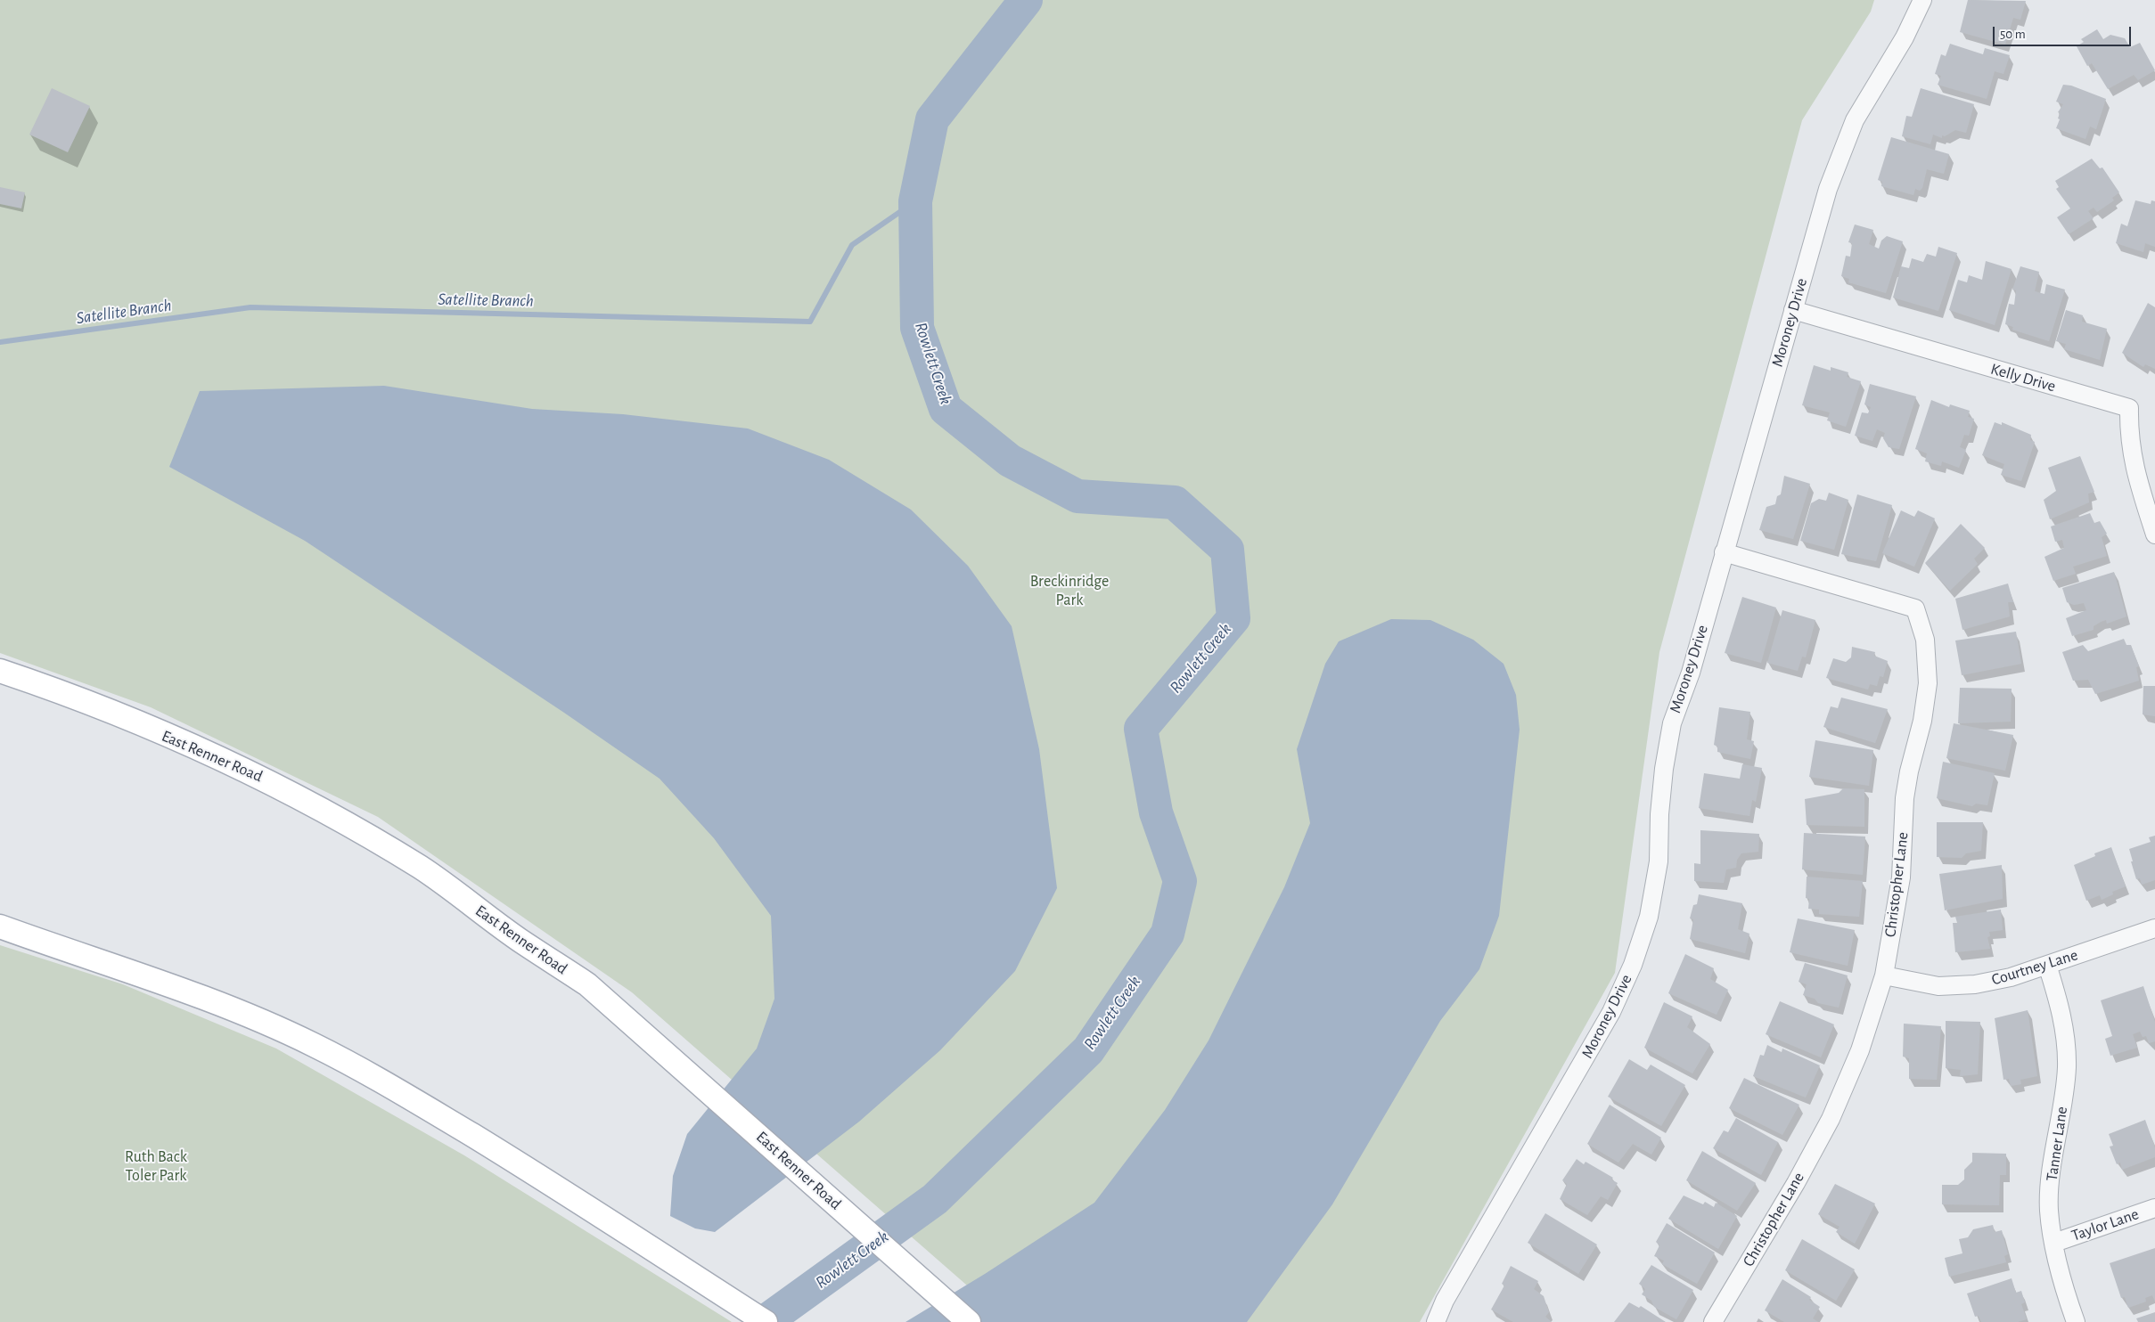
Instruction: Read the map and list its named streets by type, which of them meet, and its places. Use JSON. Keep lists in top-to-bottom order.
{
  "streets": {
    "main road": ["East Renner Road"],
    "street": [
      "Moroney Drive",
      "Kelly Drive",
      "Christopher Lane",
      "Courtney Lane",
      "Tanner Lane",
      "Taylor Lane"
    ]
  },
  "crossings": [
    ["Moroney Drive", "Kelly Drive"],
    ["Moroney Drive", "Christopher Lane"],
    ["Christopher Lane", "Courtney Lane"],
    ["Courtney Lane", "Tanner Lane"],
    ["Tanner Lane", "Taylor Lane"]
  ],
  "water": ["Satellite Branch", "Rowlett Creek"],
  "parks": ["Breckinridge Park", "Ruth Back Toler Park"],
  "scale_bar": "50 m"
}
